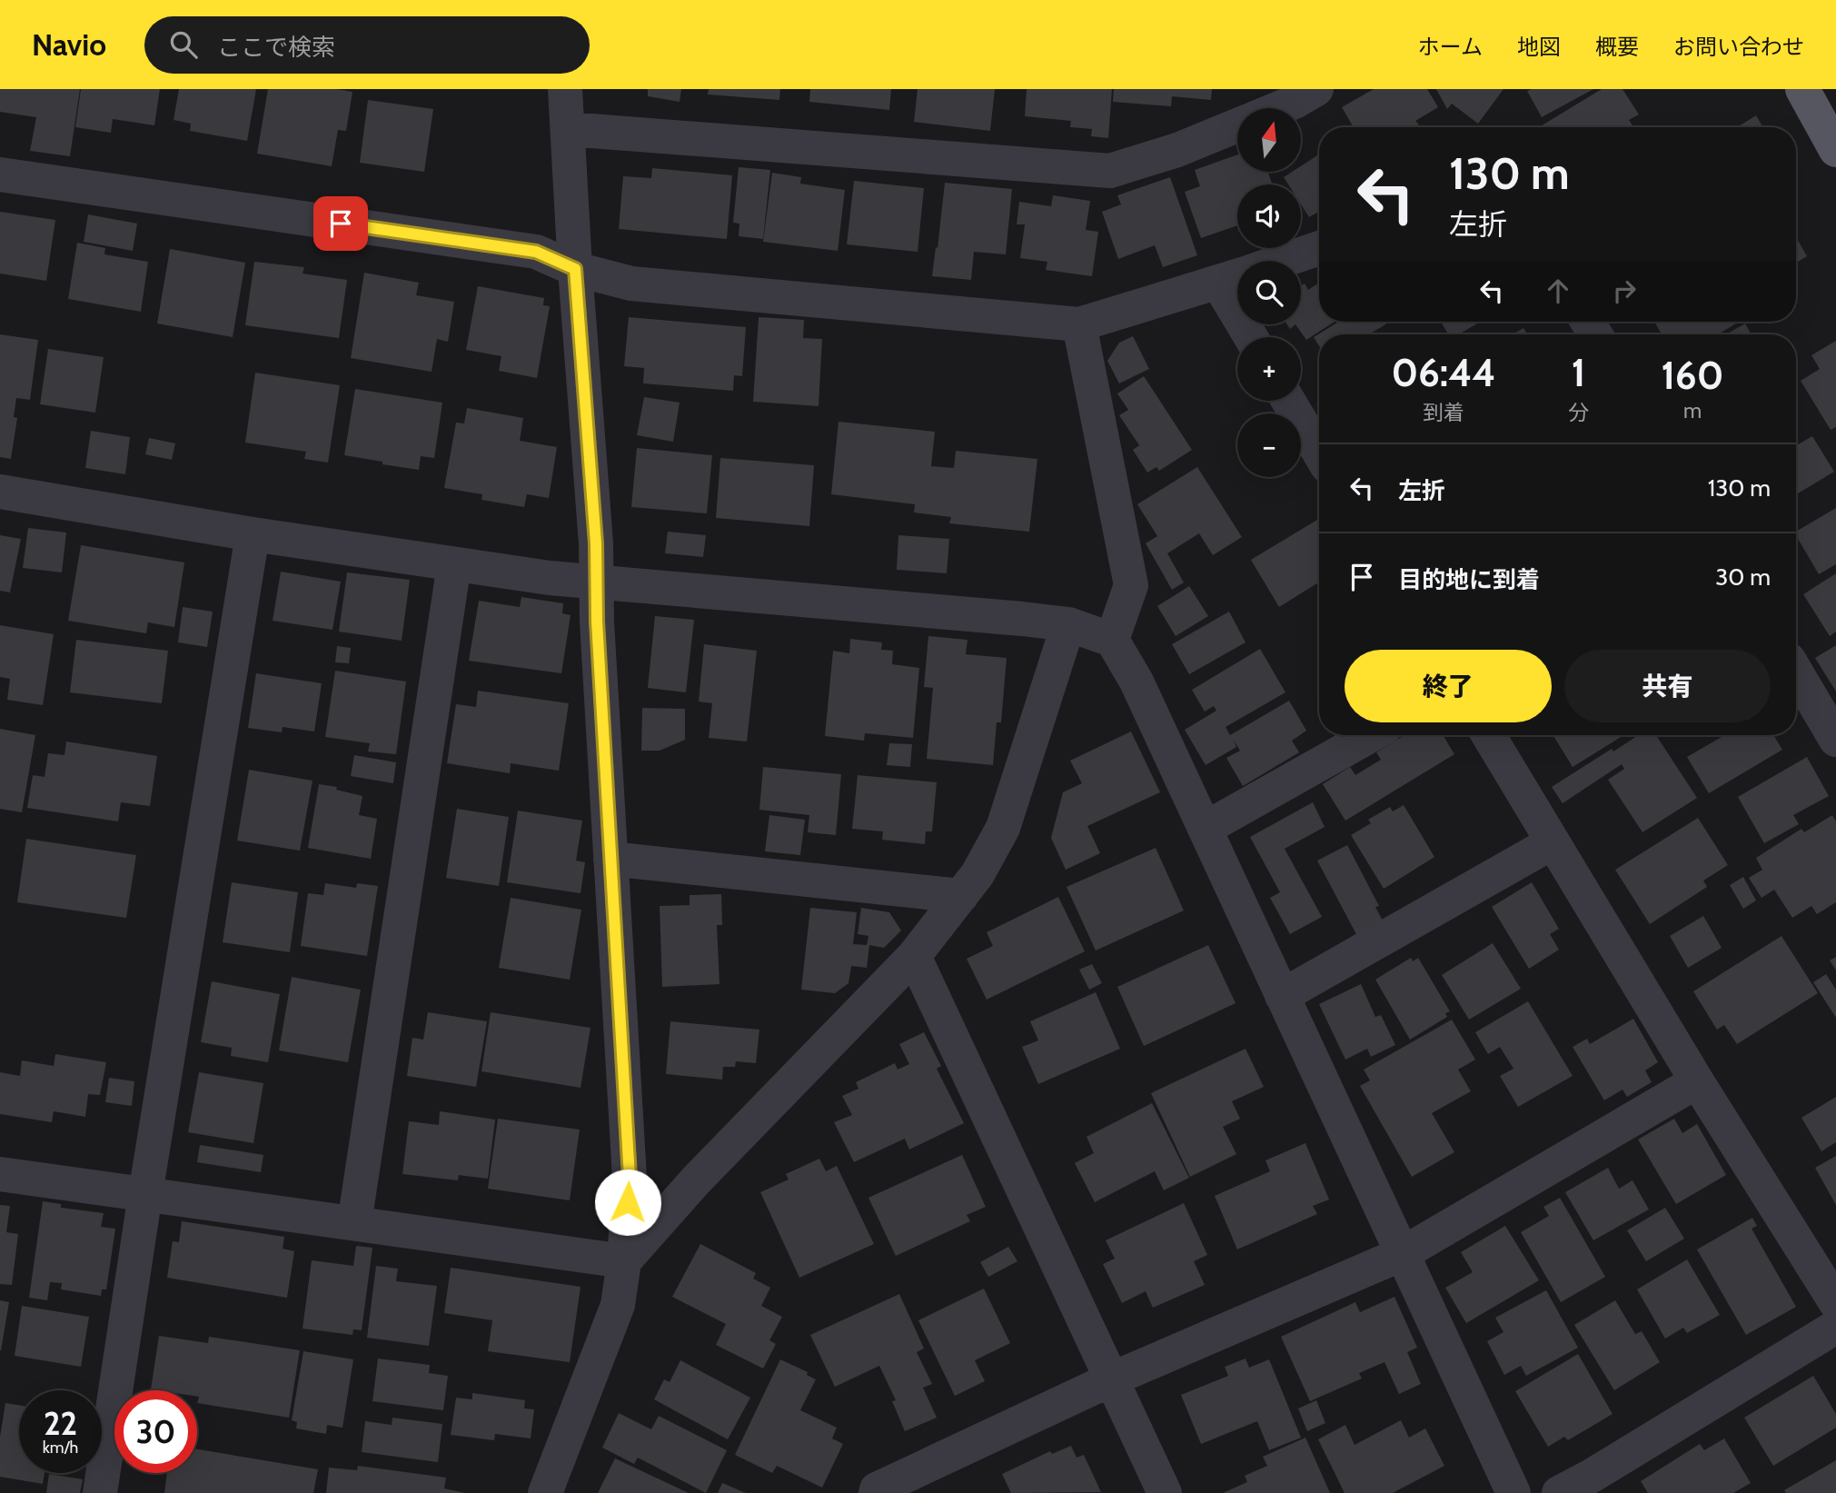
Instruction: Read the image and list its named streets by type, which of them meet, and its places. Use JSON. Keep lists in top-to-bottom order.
{
  "north": "top",
  "page": {
    "header": "Navio",
    "search": "ここで検索",
    "nav": [
      "ホーム",
      "地図",
      "概要",
      "お問い合わせ"
    ],
    "map_buttons": ["+", "−"],
    "turn": ["130 m", "左折"],
    "eta": [
      "06:44",
      "到着",
      "1",
      "分",
      "160",
      "m"
    ],
    "list": [
      {
        "name": "左折",
        "value": "130 m"
      },
      {
        "name": "目的地に到着",
        "value": "30 m"
      }
    ],
    "buttons": ["終了", "共有"],
    "speed": "22 km/h",
    "limit": "30"
  }
}
